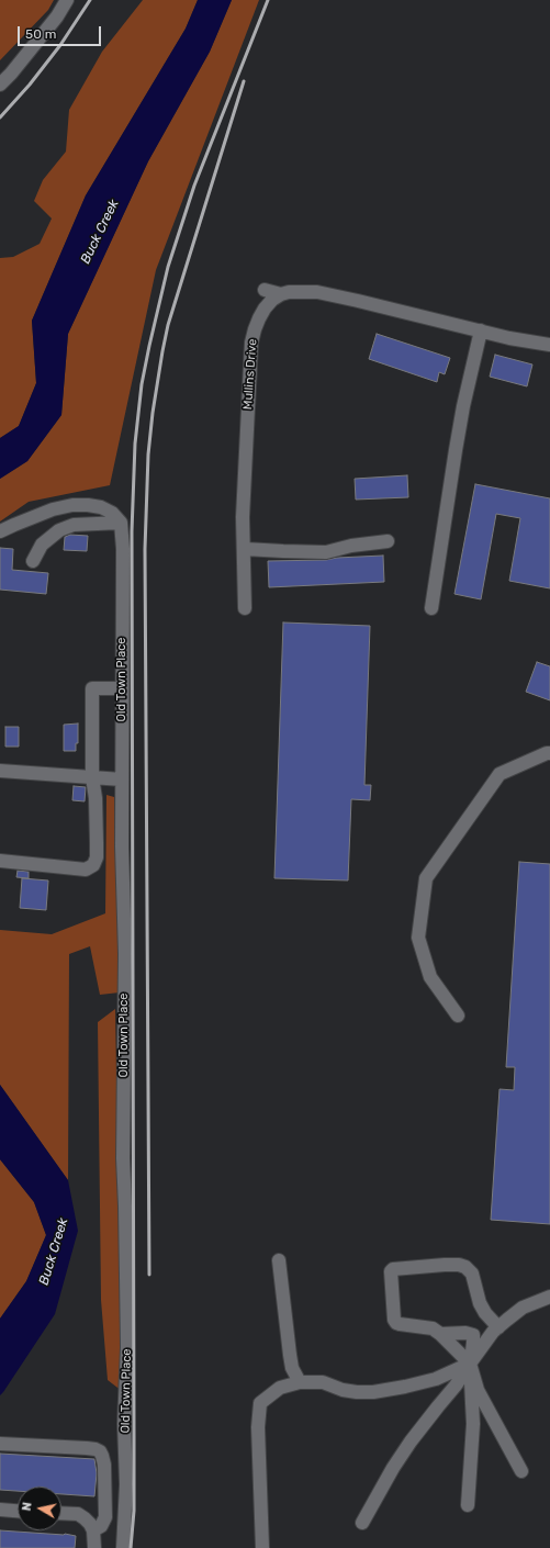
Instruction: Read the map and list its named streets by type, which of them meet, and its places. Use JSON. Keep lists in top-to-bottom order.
{
  "streets": {
    "street": ["Mullins Drive", "Old Town Place"]
  },
  "water": ["Buck Creek"],
  "scale_bar": "50 m",
  "north": "left"
}
